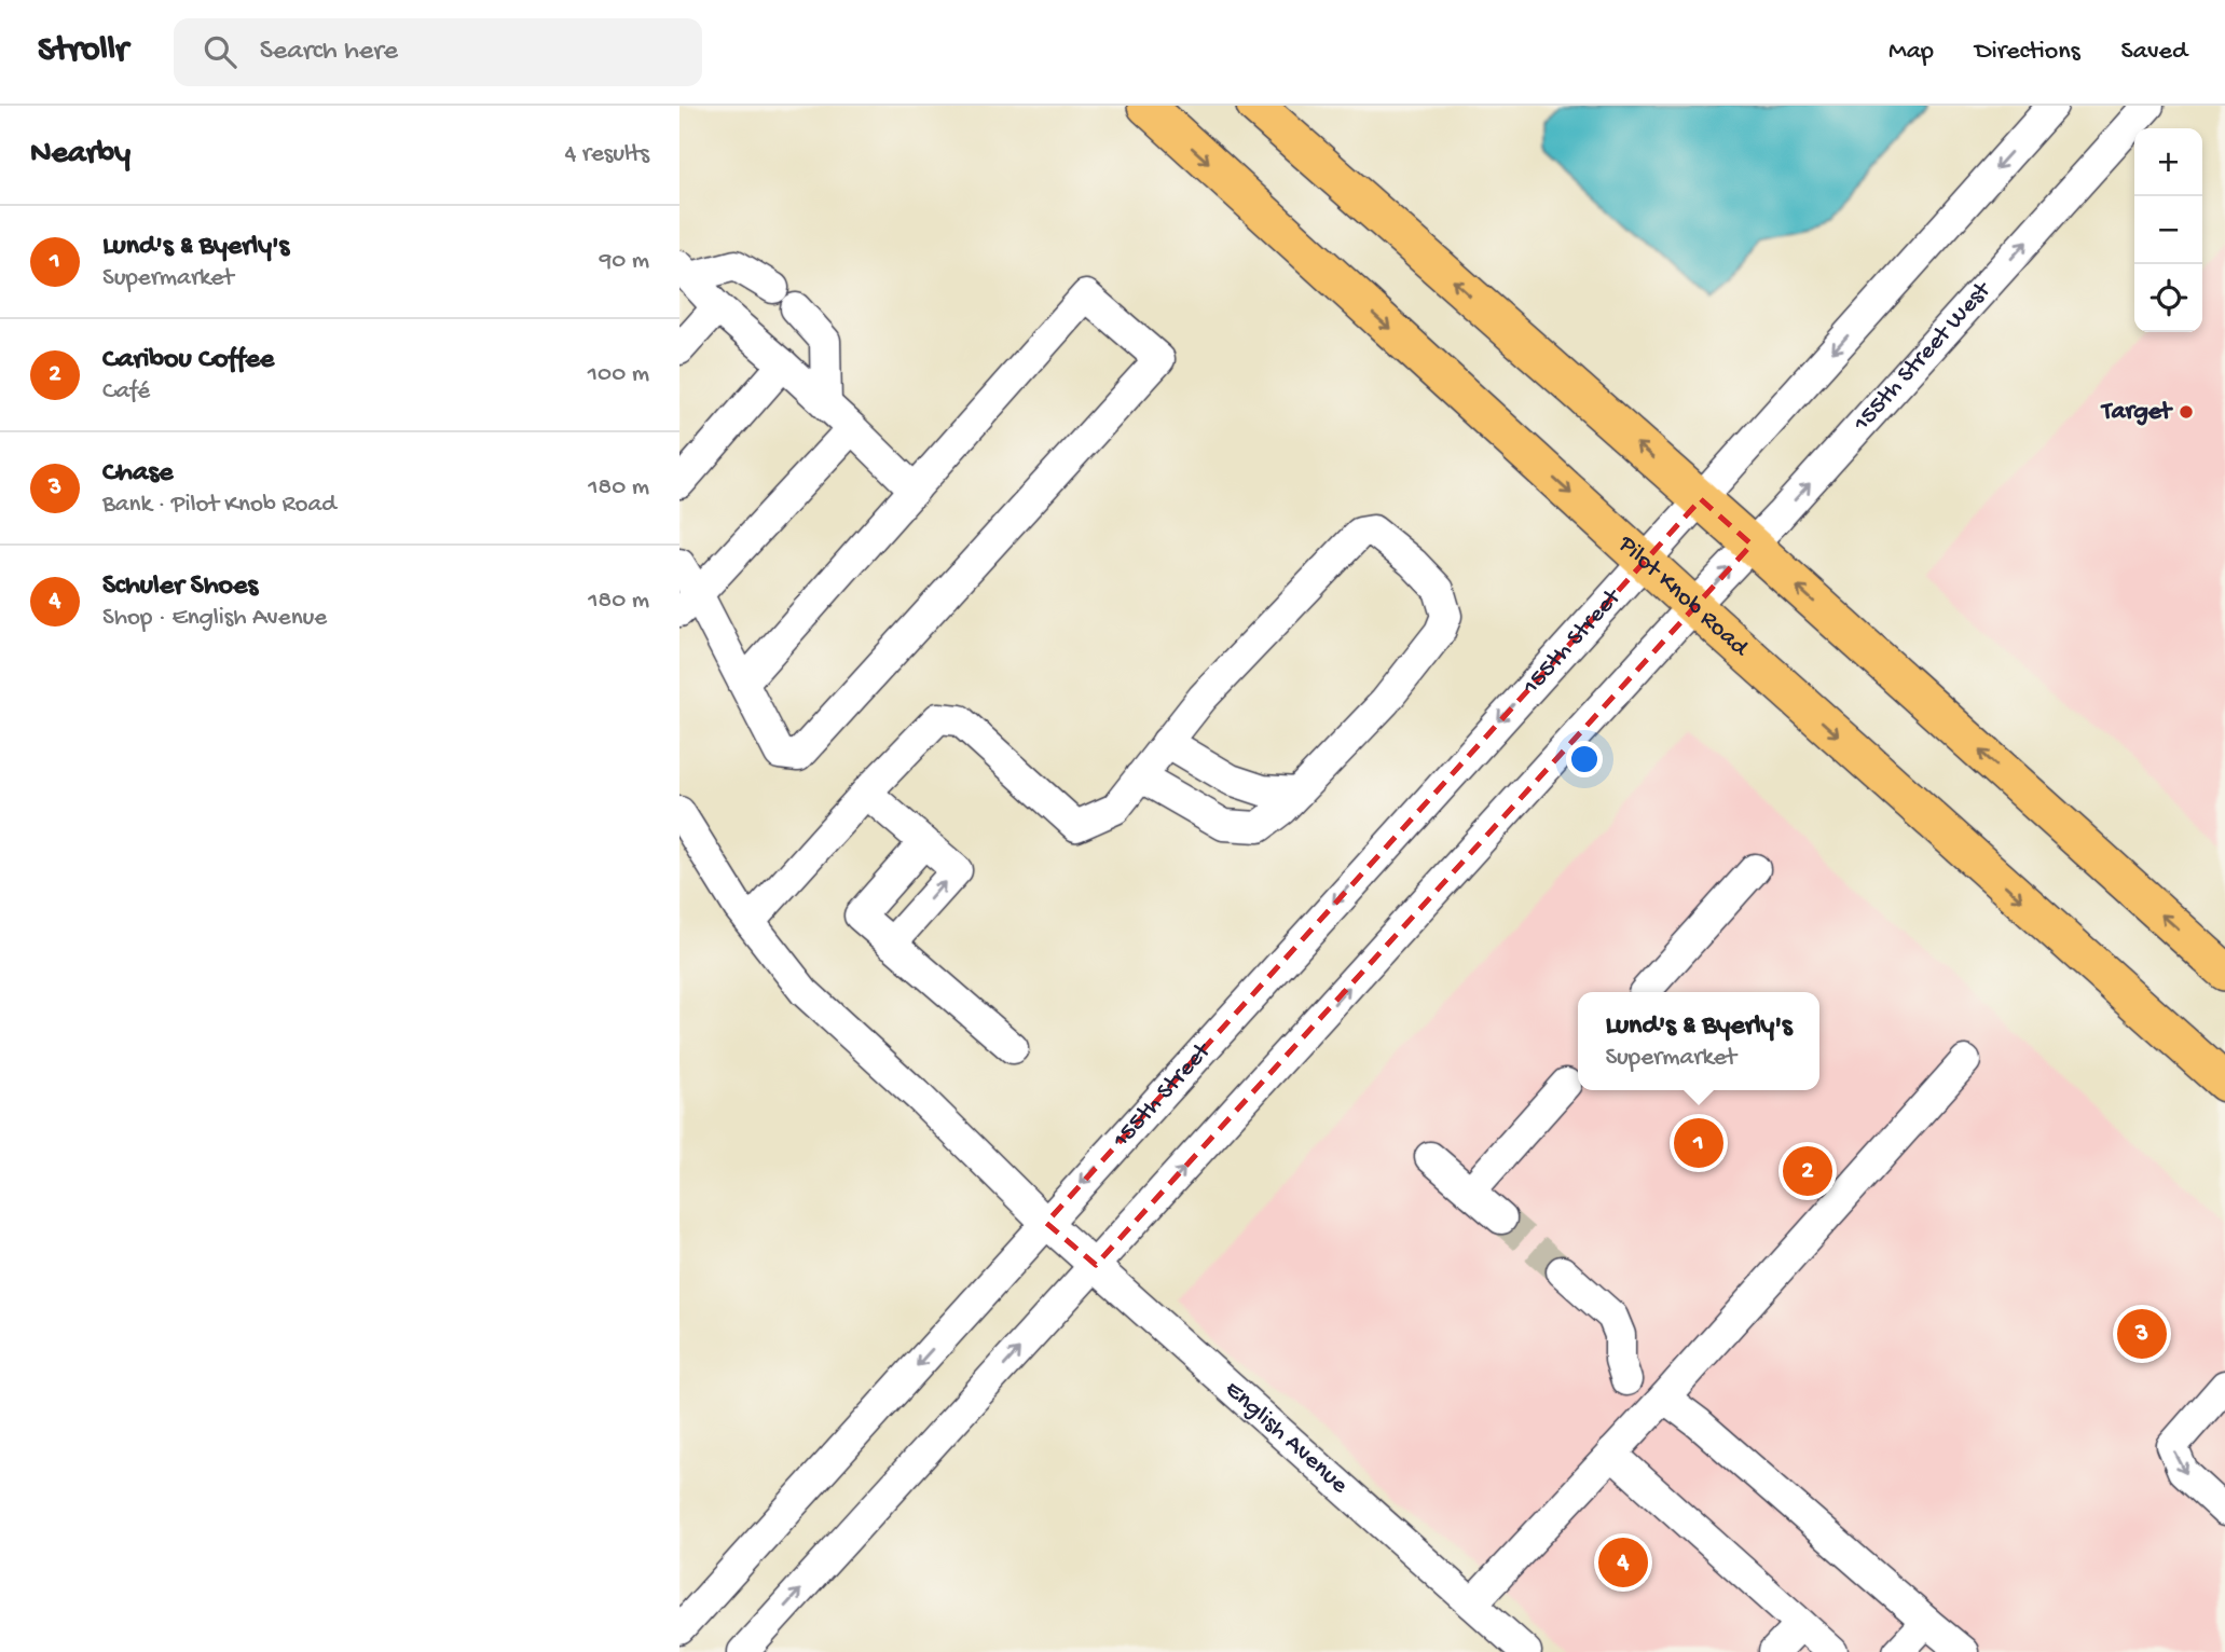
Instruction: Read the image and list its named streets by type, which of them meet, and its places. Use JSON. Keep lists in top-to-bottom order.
{
  "streets": {
    "main road": ["Pilot Knob Road"],
    "street": ["155th Street West", "155th Street", "English Avenue"]
  },
  "crossings": [
    ["155th Street West", "Pilot Knob Road"],
    ["Pilot Knob Road", "155th Street"],
    ["155th Street", "English Avenue"]
  ],
  "places": ["Target"],
  "page": {
    "header": "Strollr",
    "search": "Search here",
    "nav": ["Map", "Directions", "Saved"],
    "heading": ["Nearby", "4 results"],
    "map_buttons": ["+", "−"],
    "list": [
      {
        "mark": "1",
        "name": "Lund's & Byerly's",
        "note": "Supermarket",
        "value": "90 m"
      },
      {
        "mark": "2",
        "name": "Caribou Coffee",
        "note": "Café",
        "value": "100 m"
      },
      {
        "mark": "3",
        "name": "Chase",
        "note": "Bank · Pilot Knob Road",
        "value": "180 m"
      },
      {
        "mark": "4",
        "name": "Schuler Shoes",
        "note": "Shop · English Avenue",
        "value": "180 m"
      }
    ],
    "popup": ["Lund's & Byerly's", "Supermarket"],
    "pins": [
      "1",
      "2",
      "3",
      "4"
    ]
  }
}
